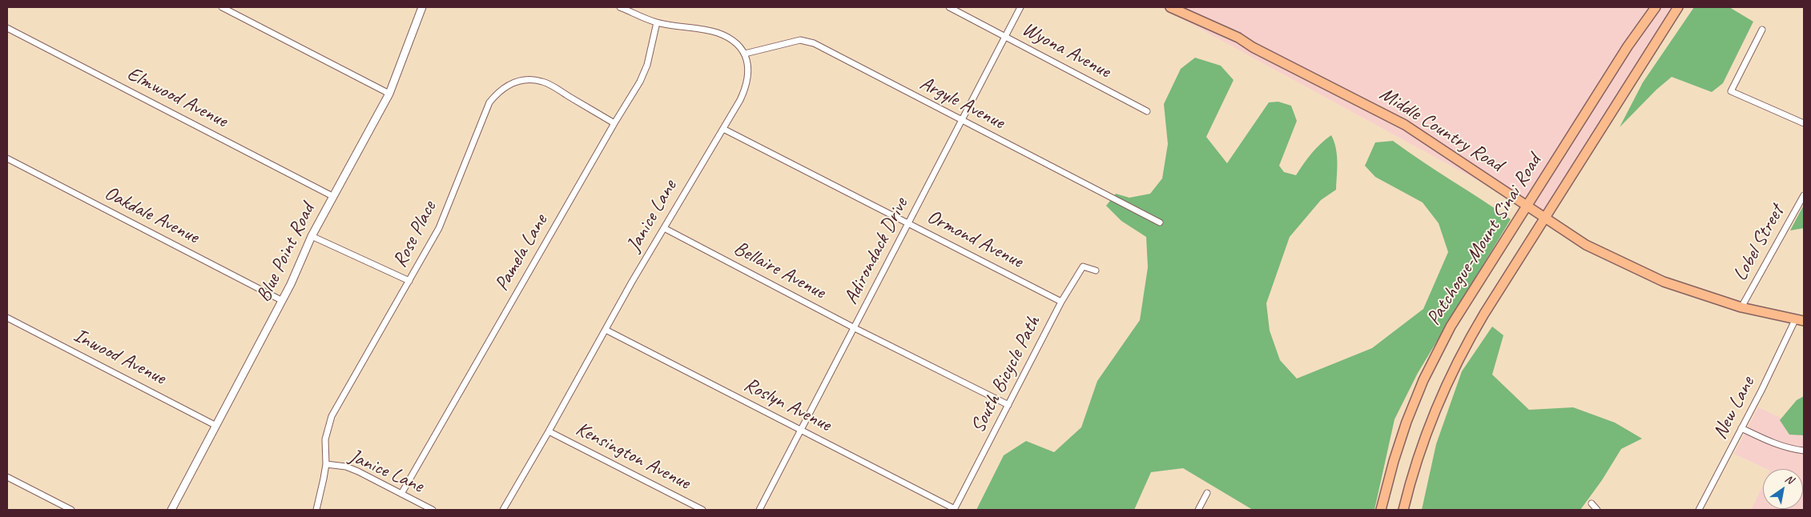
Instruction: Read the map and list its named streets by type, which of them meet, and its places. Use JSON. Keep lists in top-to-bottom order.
{
  "streets": {
    "main road": ["Middle Country Road", "Patchogue-Mount Sinai Road"],
    "street": [
      "Wyona Avenue",
      "Elmwood Avenue",
      "Argyle Avenue",
      "Oakdale Avenue",
      "Janice Lane",
      "Rose Place",
      "Ormond Avenue",
      "Lobel Street",
      "Adirondack Drive",
      "Blue Point Road",
      "Pamela Lane",
      "Bellaire Avenue",
      "Inwood Avenue",
      "South Bicycle Path",
      "Roslyn Avenue",
      "New Lane",
      "Kensington Avenue"
    ]
  },
  "crossings": [
    ["Wyona Avenue", "Adirondack Drive"],
    ["Elmwood Avenue", "Blue Point Road"],
    ["Argyle Avenue", "Janice Lane"],
    ["Argyle Avenue", "Adirondack Drive"],
    ["Middle Country Road", "Patchogue-Mount Sinai Road"],
    ["Middle Country Road", "Lobel Street"],
    ["Middle Country Road", "New Lane"],
    ["Oakdale Avenue", "Blue Point Road"],
    ["Janice Lane", "Rose Place"],
    ["Janice Lane", "Ormond Avenue"],
    ["Janice Lane", "Pamela Lane"],
    ["Janice Lane", "Bellaire Avenue"],
    ["Janice Lane", "Roslyn Avenue"],
    ["Janice Lane", "Kensington Avenue"],
    ["Rose Place", "Pamela Lane"],
    ["Ormond Avenue", "Adirondack Drive"],
    ["Ormond Avenue", "South Bicycle Path"],
    ["Adirondack Drive", "Bellaire Avenue"],
    ["Adirondack Drive", "Roslyn Avenue"],
    ["Blue Point Road", "Inwood Avenue"],
    ["Bellaire Avenue", "South Bicycle Path"],
    ["South Bicycle Path", "Roslyn Avenue"]
  ],
  "north": "top right"
}
